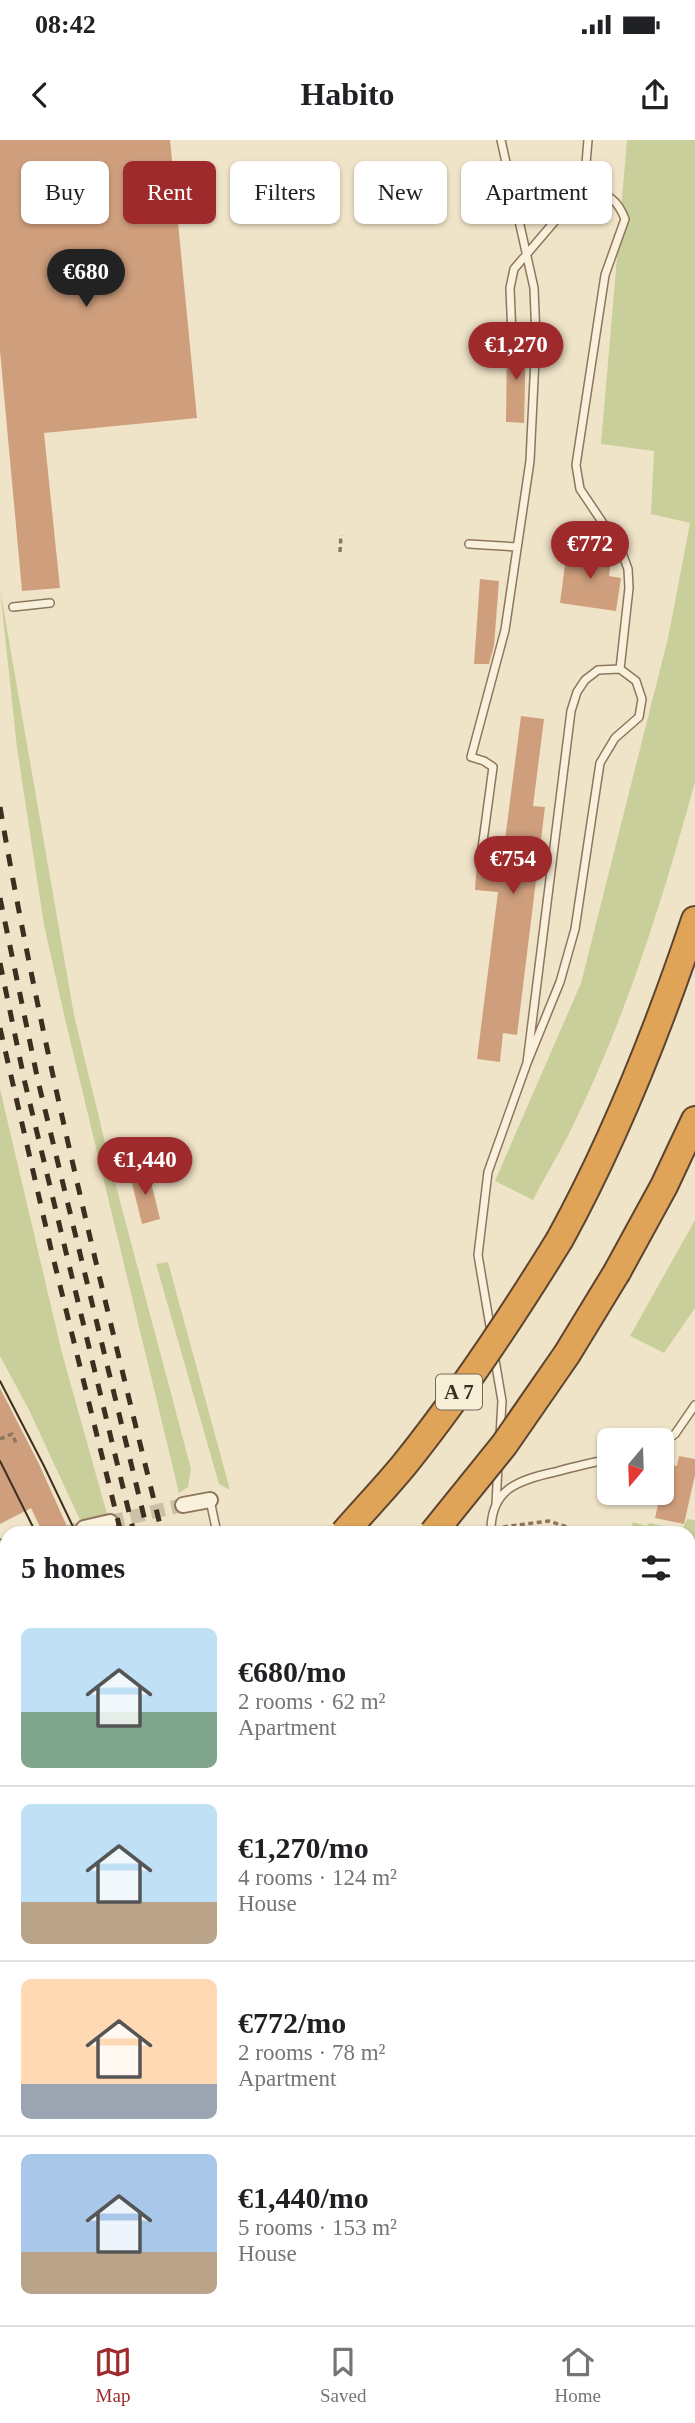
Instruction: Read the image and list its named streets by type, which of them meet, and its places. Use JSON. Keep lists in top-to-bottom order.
{
  "streets": {
    "highway": ["A 7"]
  },
  "north": "bottom",
  "page": {
    "status": "08:42",
    "header": "Habito",
    "chip": [
      "Buy",
      "Rent",
      "Filters",
      "New",
      "Apartment"
    ],
    "price": [
      "€680",
      "€1,270",
      "€772",
      "€754",
      "€1,440"
    ],
    "heading": "5 homes",
    "list": [
      {
        "name": "€680/mo",
        "note": "2 rooms · 62 m² · Apartment"
      },
      {
        "name": "€1,270/mo",
        "note": "4 rooms · 124 m² · House"
      },
      {
        "name": "€772/mo",
        "note": "2 rooms · 78 m² · Apartment"
      },
      {
        "name": "€1,440/mo",
        "note": "5 rooms · 153 m² · House"
      }
    ],
    "tabs": ["Map", "Saved", "Home"]
  }
}
